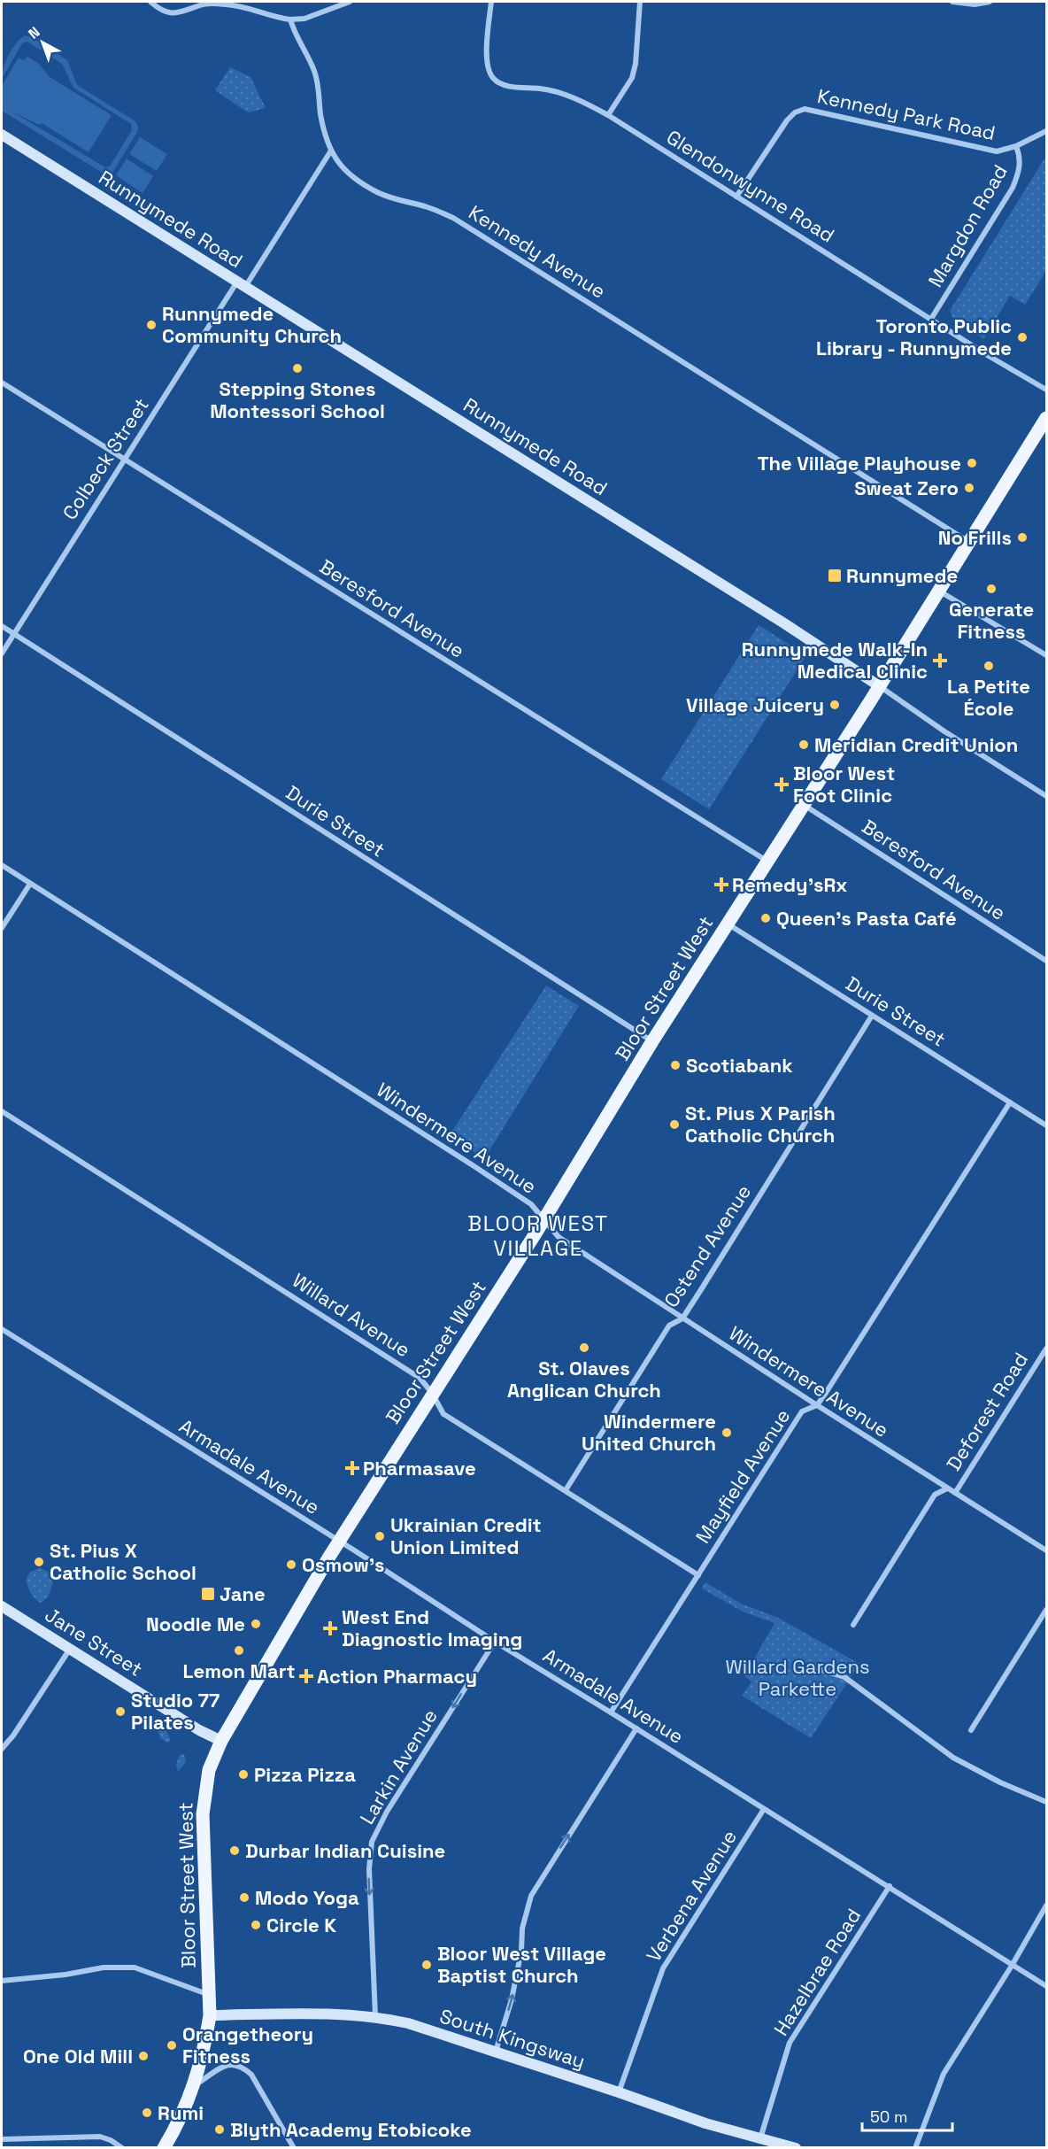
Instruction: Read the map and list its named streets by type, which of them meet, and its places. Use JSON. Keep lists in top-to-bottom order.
{
  "streets": {
    "main road": ["Bloor Street West"],
    "street": [
      "Kennedy Park Road",
      "Glendonwynne Road",
      "Runnymede Road",
      "Margdon Road",
      "Kennedy Avenue",
      "Colbeck Street",
      "Beresford Avenue",
      "Durie Street",
      "Windermere Avenue",
      "Ostend Avenue",
      "Willard Avenue",
      "Deforest Road",
      "Armadale Avenue",
      "Mayfield Avenue",
      "Jane Street",
      "Larkin Avenue",
      "Verbena Avenue",
      "Hazelbrae Road",
      "South Kingsway"
    ]
  },
  "crossings": [
    ["Kennedy Park Road", "Glendonwynne Road"],
    ["Kennedy Park Road", "Margdon Road"],
    ["Glendonwynne Road", "Margdon Road"],
    ["Runnymede Road", "Colbeck Street"],
    ["Runnymede Road", "Bloor Street West"],
    ["Kennedy Avenue", "Colbeck Street"],
    ["Kennedy Avenue", "Bloor Street West"],
    ["Colbeck Street", "Beresford Avenue"],
    ["Colbeck Street", "Durie Street"],
    ["Beresford Avenue", "Bloor Street West"],
    ["Durie Street", "Bloor Street West"],
    ["Durie Street", "Ostend Avenue"],
    ["Durie Street", "Mayfield Avenue"],
    ["Bloor Street West", "Windermere Avenue"],
    ["Bloor Street West", "Willard Avenue"],
    ["Bloor Street West", "Armadale Avenue"],
    ["Bloor Street West", "Jane Street"],
    ["Bloor Street West", "South Kingsway"],
    ["Windermere Avenue", "Ostend Avenue"],
    ["Windermere Avenue", "Deforest Road"],
    ["Windermere Avenue", "Mayfield Avenue"],
    ["Ostend Avenue", "Willard Avenue"],
    ["Willard Avenue", "Mayfield Avenue"],
    ["Armadale Avenue", "Mayfield Avenue"],
    ["Armadale Avenue", "Larkin Avenue"],
    ["Armadale Avenue", "Verbena Avenue"],
    ["Armadale Avenue", "Hazelbrae Road"],
    ["Larkin Avenue", "South Kingsway"],
    ["Verbena Avenue", "South Kingsway"],
    ["Hazelbrae Road", "South Kingsway"]
  ],
  "one_way": ["Larkin Avenue"],
  "districts": ["BLOOR WEST VILLAGE"],
  "parks": ["Willard Gardens Parkette"],
  "places": {
    "other": [
      "Runnymede Community Church",
      "Toronto Public Library - Runnymede",
      "Stepping Stones Montessori School",
      "The Village Playhouse",
      "Sweat Zero",
      "No Frills",
      "Generate Fitness",
      "La Petite École",
      "Village Juicery",
      "Meridian Credit Union",
      "Queen's Pasta Café",
      "Scotiabank",
      "St. Pius X Parish Catholic Church",
      "St. Olaves Anglican Church",
      "Windermere United Church",
      "Ukrainian Credit Union Limited",
      "St. Pius X Catholic School",
      "Osmow's",
      "Noodle Me",
      "Lemon Mart",
      "Studio 77 Pilates",
      "Pizza Pizza",
      "Durbar Indian Cuisine",
      "Modo Yoga",
      "Circle K",
      "Bloor West Village Baptist Church",
      "Orangetheory Fitness",
      "One Old Mill",
      "Rumi",
      "Blyth Academy Etobicoke"
    ],
    "transit": ["Runnymede", "Jane"],
    "health": [
      "Runnymede Walk-In Medical Clinic",
      "Bloor West Foot Clinic",
      "Remedy'sRx",
      "Pharmasave",
      "West End Diagnostic Imaging",
      "Action Pharmacy"
    ]
  },
  "scale_bar": "50 m",
  "north": "top left"
}
